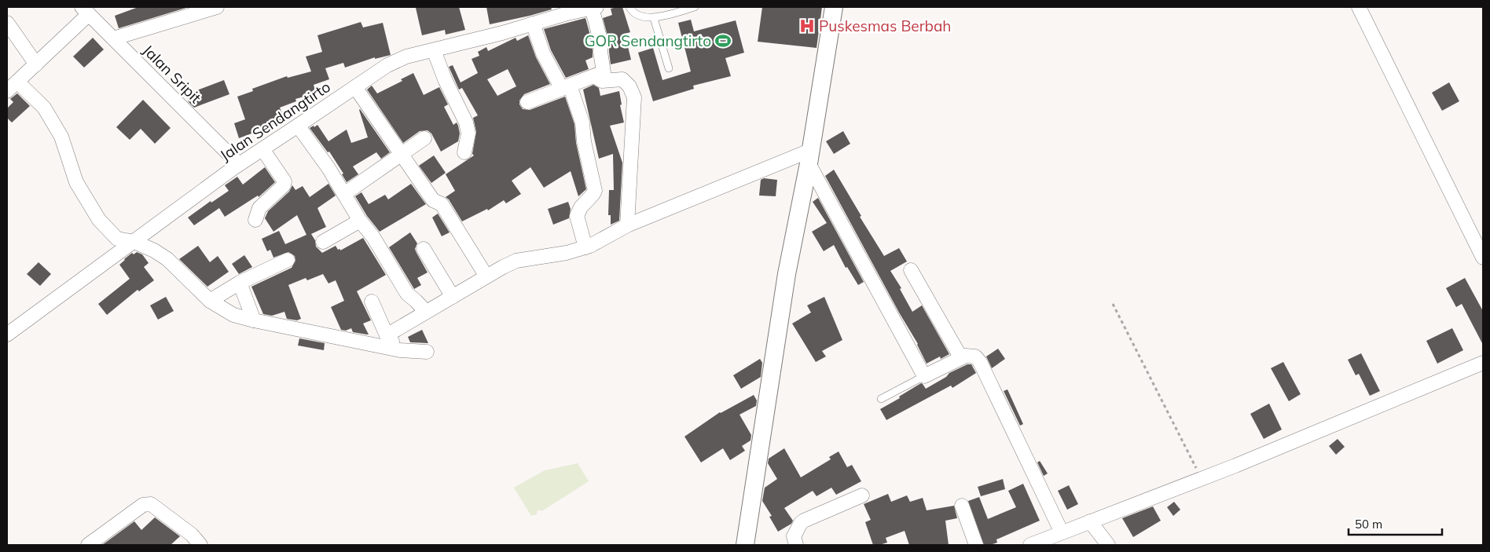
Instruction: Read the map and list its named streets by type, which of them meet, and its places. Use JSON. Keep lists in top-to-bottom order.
{
  "streets": {
    "street": ["Jalan Sripit", "Jalan Sendangtirto"]
  },
  "crossings": [
    ["Jalan Sripit", "Jalan Sendangtirto"]
  ],
  "places": {
    "hospital": ["Puskesmas Berbah"],
    "sports": ["GOR Sendangtirto"]
  },
  "scale_bar": "50 m"
}
